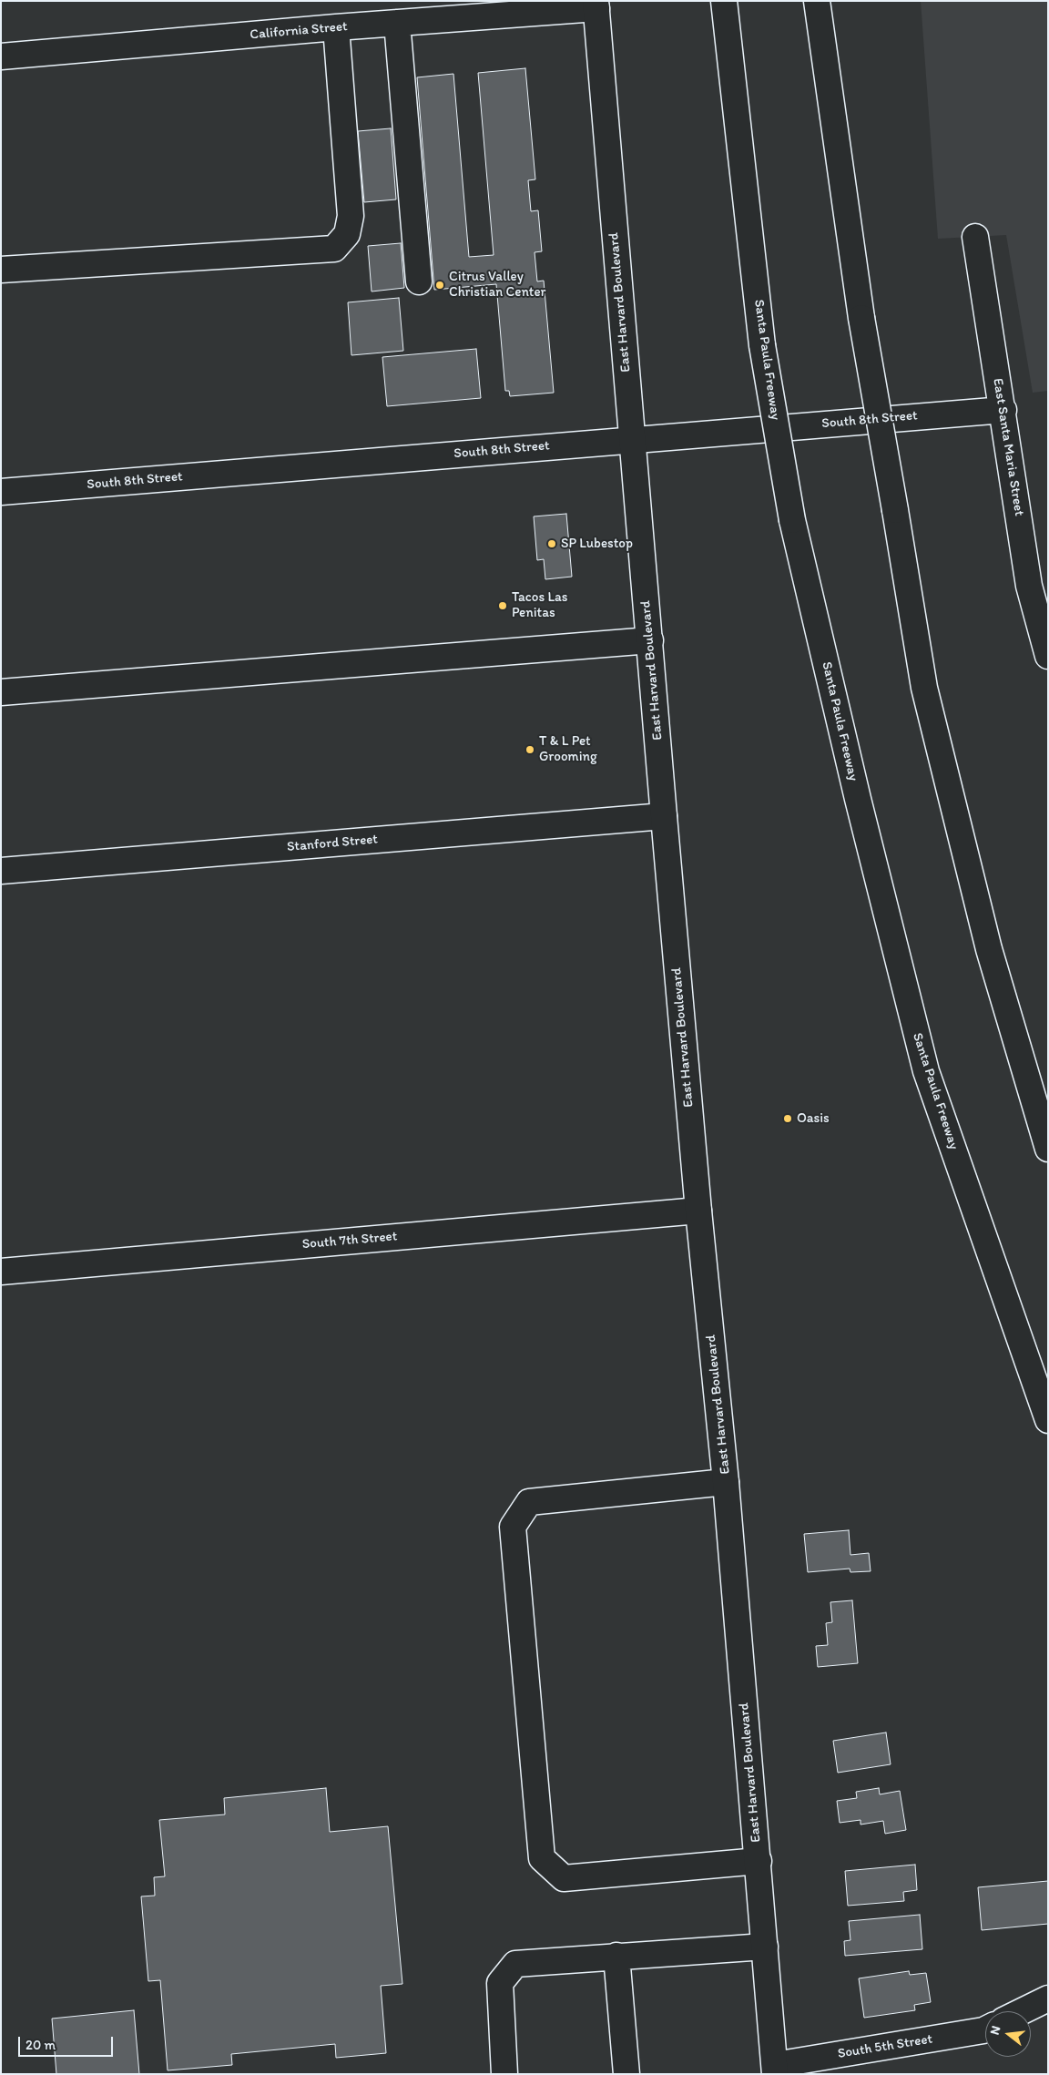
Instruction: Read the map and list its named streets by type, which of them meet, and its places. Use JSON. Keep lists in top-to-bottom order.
{
  "streets": {
    "main road": [
      "California Street",
      "East Harvard Boulevard",
      "Santa Paula Freeway",
      "South 8th Street",
      "East Santa Maria Street",
      "Stanford Street",
      "South 7th Street",
      "South 5th Street"
    ]
  },
  "crossings": [
    ["California Street", "East Harvard Boulevard"],
    ["East Harvard Boulevard", "South 8th Street"],
    ["East Harvard Boulevard", "Stanford Street"],
    ["East Harvard Boulevard", "South 7th Street"],
    ["East Harvard Boulevard", "South 5th Street"],
    ["South 8th Street", "East Santa Maria Street"]
  ],
  "places": [
    "Citrus Valley Christian Center",
    "SP Lubestop",
    "Tacos Las Penitas",
    "T & L Pet Grooming",
    "Oasis"
  ],
  "scale_bar": "20 m",
  "north": "left"
}
